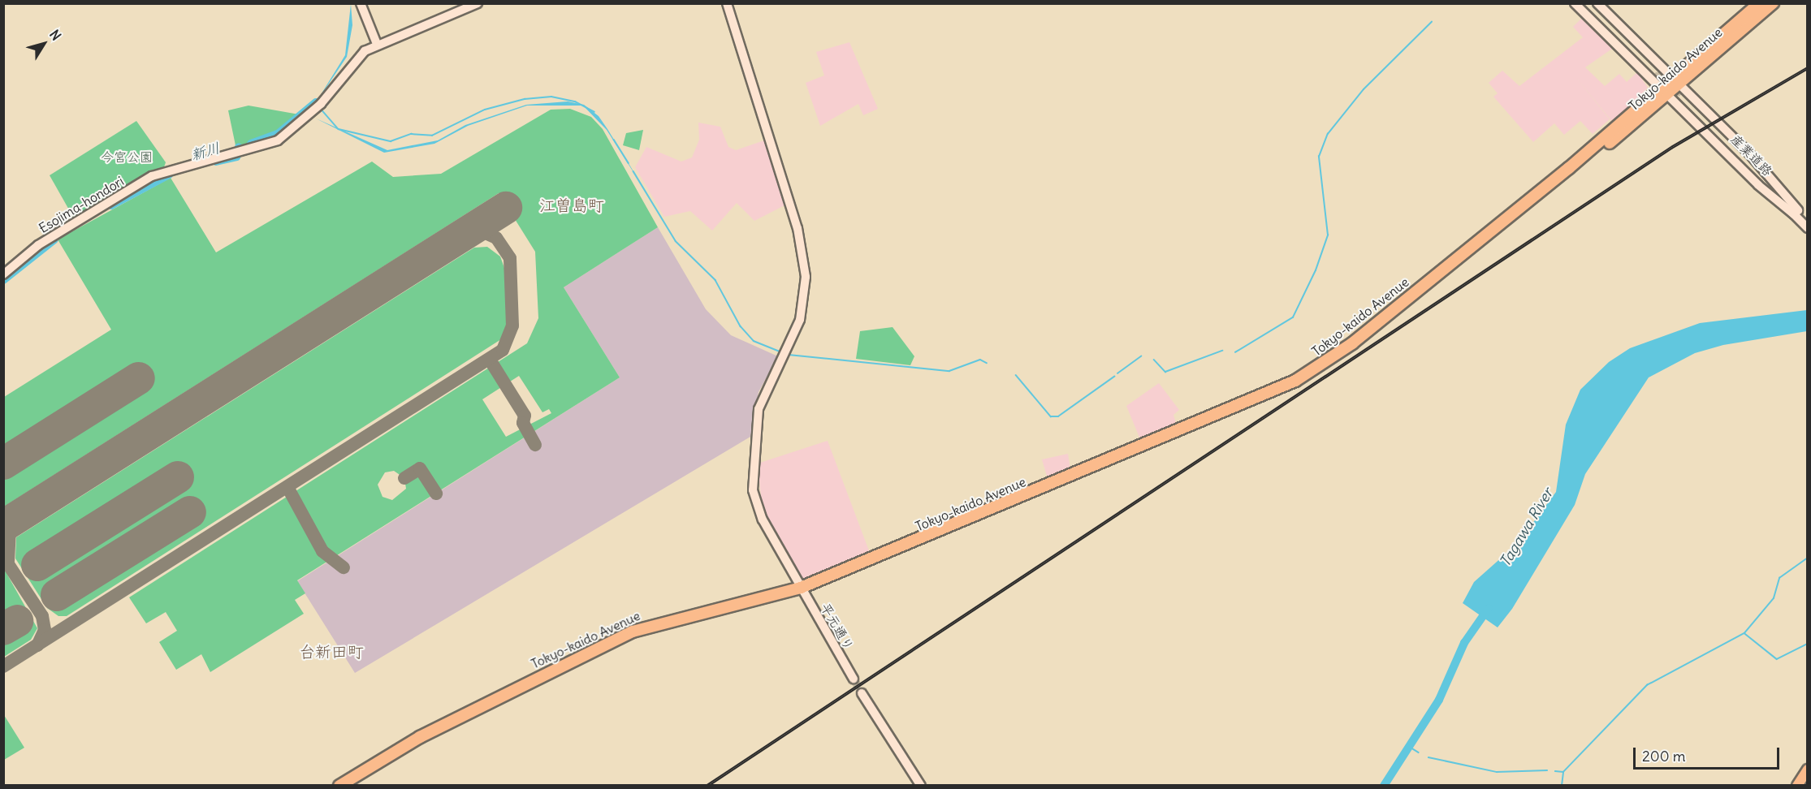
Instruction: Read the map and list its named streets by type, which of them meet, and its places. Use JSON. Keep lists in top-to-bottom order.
{
  "streets": {
    "highway": ["Tokyo-kaido Avenue"],
    "street": ["産業道路", "Esojima-hondori", "平元通り"]
  },
  "crossings": [
    ["Tokyo-kaido Avenue", "平元通り"]
  ],
  "districts": ["江曽島町", "台新田町"],
  "water": ["新川", "Tagawa River"],
  "parks": ["今宮公園"],
  "scale_bar": "200 m",
  "north": "top right"
}
